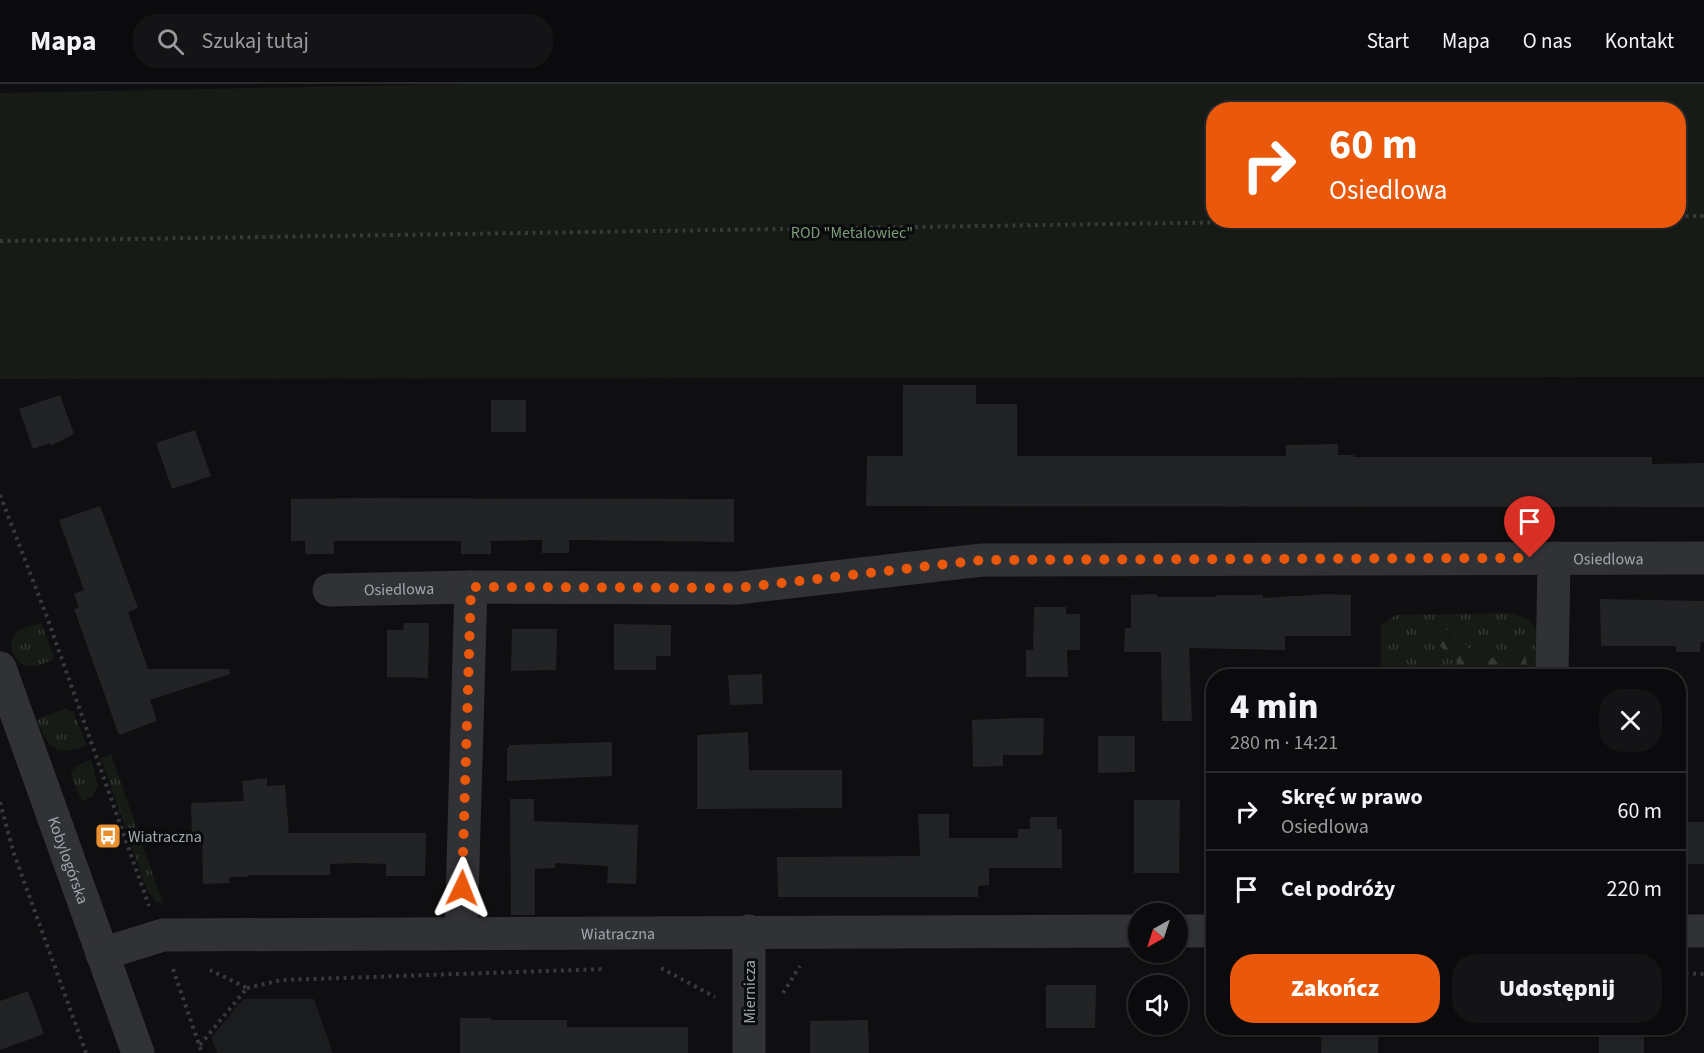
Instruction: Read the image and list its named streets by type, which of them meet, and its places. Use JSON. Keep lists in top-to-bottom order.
{
  "streets": {
    "street": [
      "Osiedlowa",
      "Kobylogórska",
      "Wiatraczna",
      "Miernicza"
    ]
  },
  "crossings": [
    ["Kobylogórska", "Wiatraczna"],
    ["Wiatraczna", "Miernicza"]
  ],
  "parks": ["ROD \"Metalowiec\""],
  "places": {
    "bus stop": ["Wiatraczna"]
  },
  "north": "bottom left",
  "page": {
    "header": "Mapa",
    "search": "Szukaj tutaj",
    "nav": [
      "Start",
      "Mapa",
      "O nas",
      "Kontakt"
    ],
    "turn": ["60 m", "Osiedlowa"],
    "heading": ["4 min", "280 m · 14:21"],
    "list": [
      {
        "name": "Skręć w prawo",
        "note": "Osiedlowa",
        "value": "60 m"
      },
      {
        "name": "Cel podróży",
        "value": "220 m"
      }
    ],
    "buttons": ["Zakończ", "Udostępnij"]
  }
}
